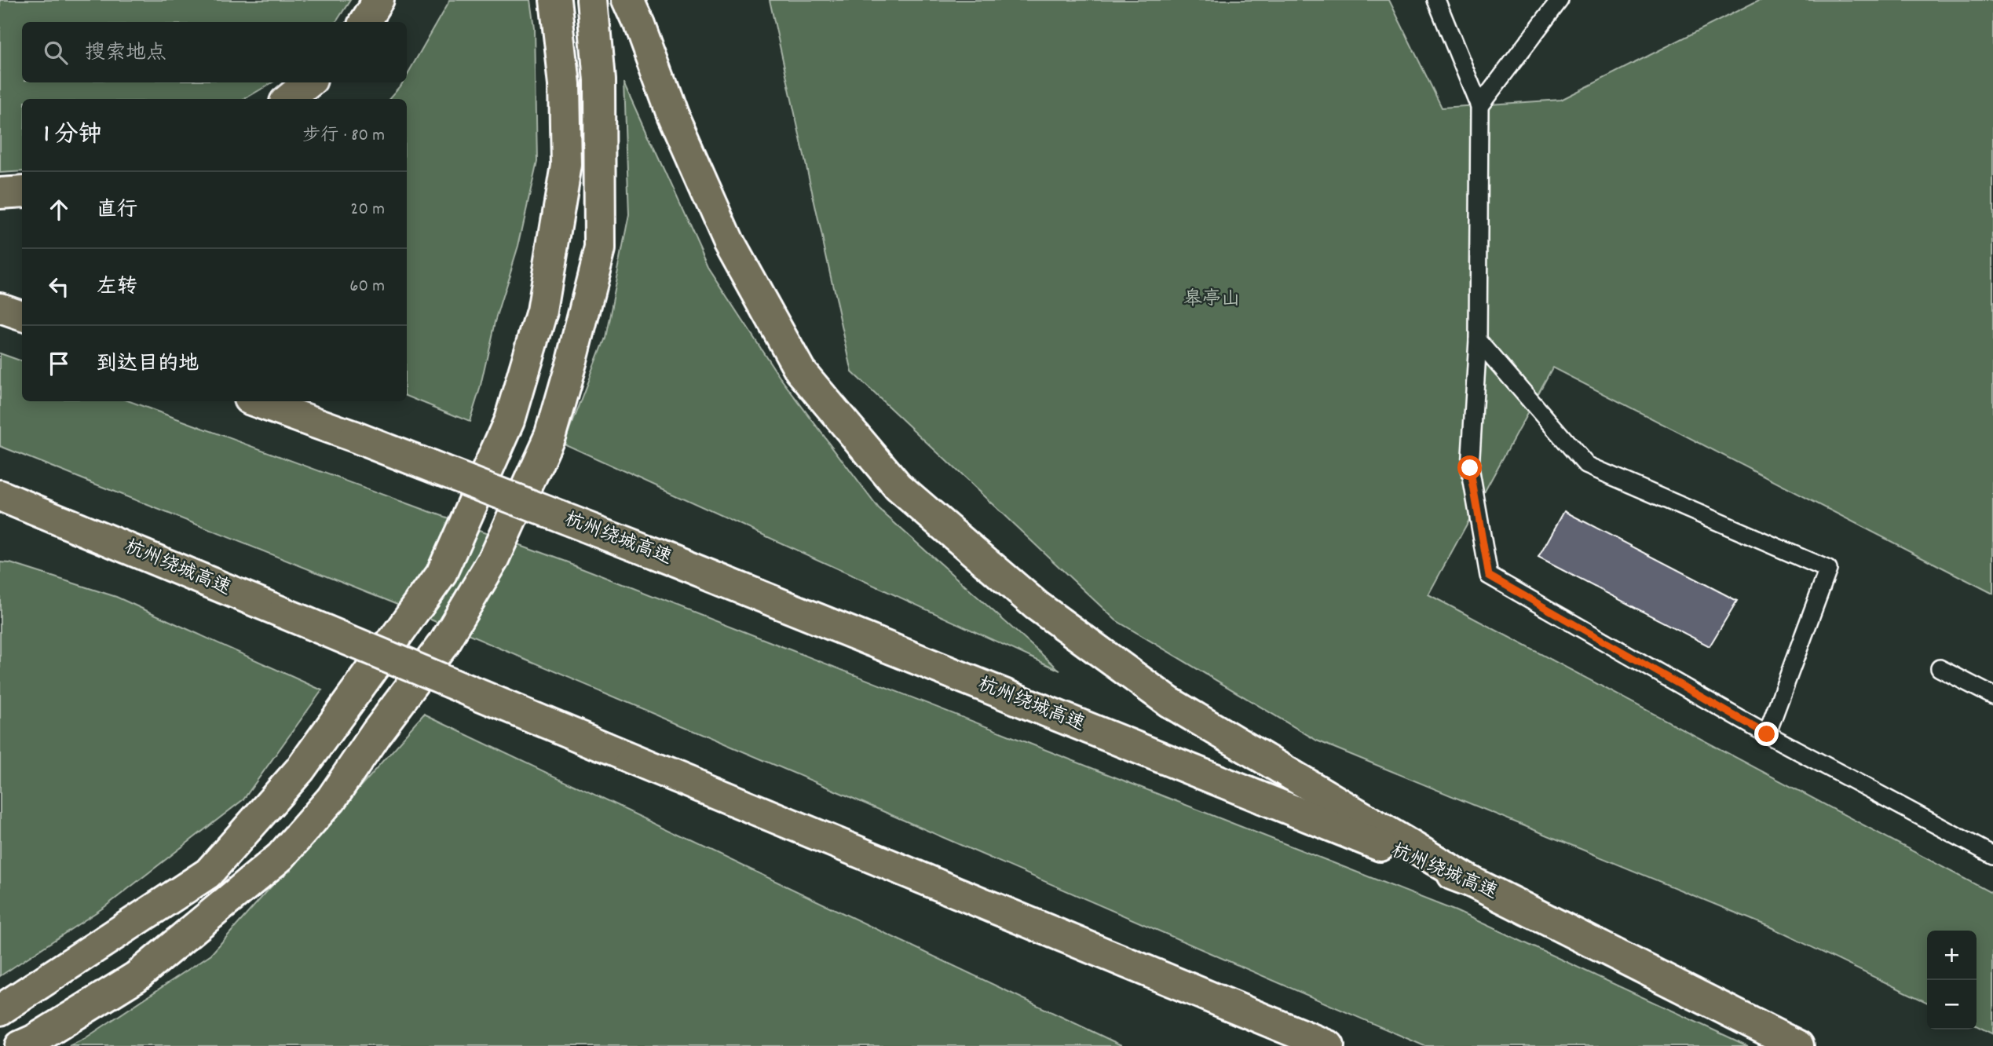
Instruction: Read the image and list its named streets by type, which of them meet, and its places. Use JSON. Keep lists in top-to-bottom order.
{
  "streets": {
    "highway": ["杭州绕城高速"]
  },
  "parks": ["皋亭山"],
  "page": {
    "search": "搜索地点",
    "heading": ["1 分钟", "步行 · 80 m"],
    "list": [
      ["直行", "20 m"],
      ["左转", "60 m"],
      "到达目的地"
    ],
    "map_buttons": ["+", "−"]
  }
}
